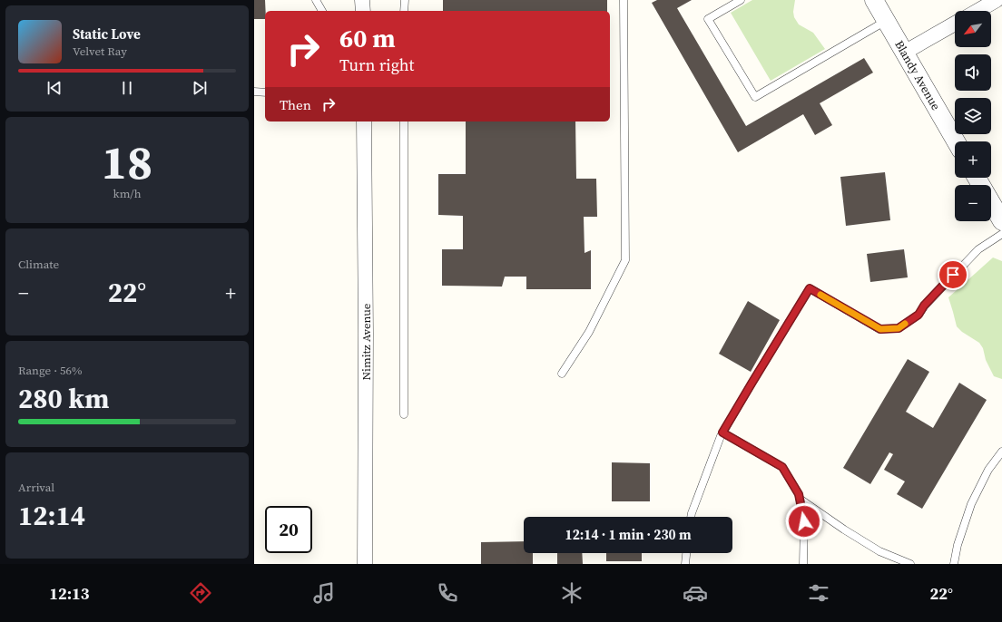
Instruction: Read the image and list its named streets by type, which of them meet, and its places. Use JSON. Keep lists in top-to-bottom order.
{
  "streets": {
    "street": ["Blandy Avenue", "Nimitz Avenue"]
  },
  "north": "bottom left",
  "page": {
    "map_buttons": ["+", "−"],
    "turn": ["60 m", "Turn right"],
    "song": ["Static Love", "Velvet Ray"],
    "then": "Then",
    "tile": [
      ["18", "km/h"],
      "Climate",
      ["Range · 56%", "280 km"],
      ["Arrival", "12:14"]
    ],
    "heat": ["−", "22°", "+"],
    "limit": "20",
    "trip": "12:14 · 1 min · 230 m",
    "tabs": ["12:13", "22°"]
  }
}
